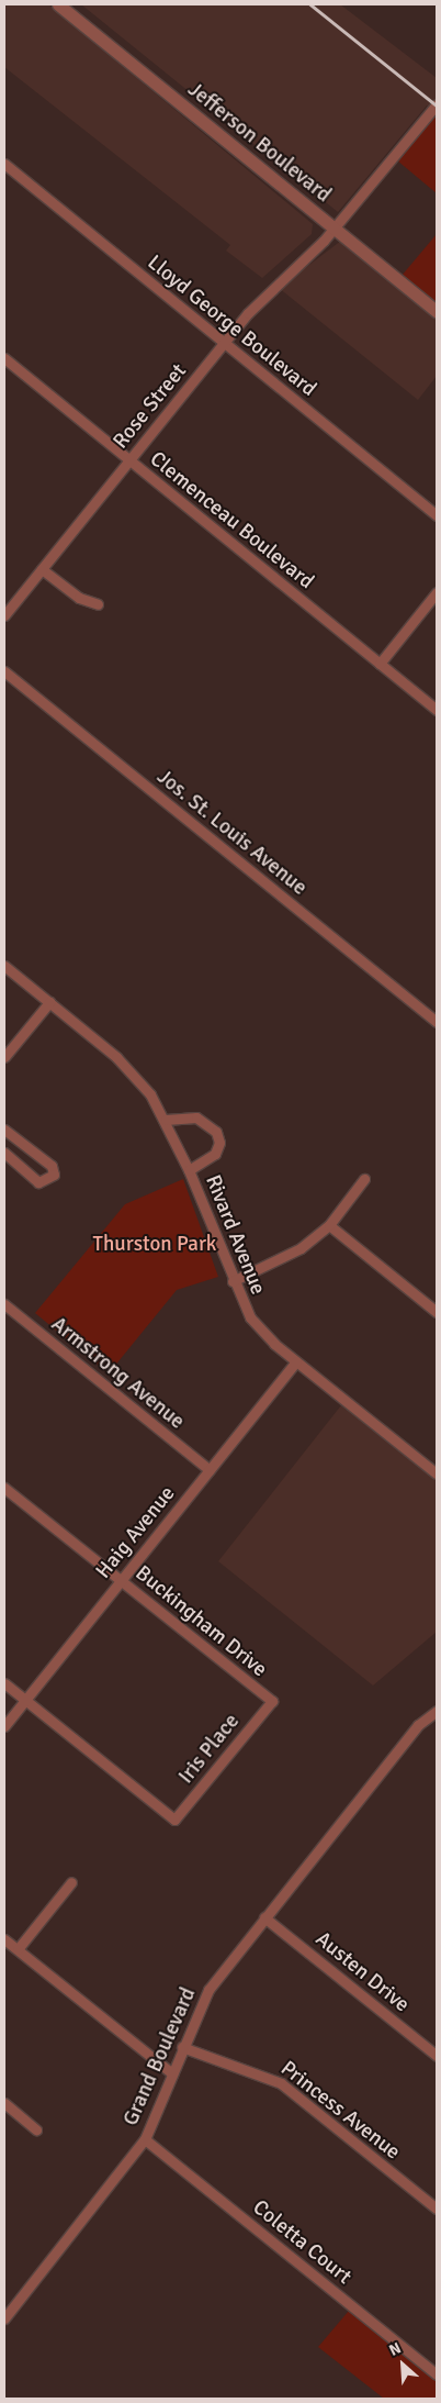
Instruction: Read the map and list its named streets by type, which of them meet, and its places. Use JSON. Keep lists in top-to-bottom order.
{
  "streets": {
    "street": [
      "Jefferson Boulevard",
      "Lloyd George Boulevard",
      "Rose Street",
      "Clemenceau Boulevard",
      "Jos. St. Louis Avenue",
      "Rivard Avenue",
      "Armstrong Avenue",
      "Haig Avenue",
      "Buckingham Drive",
      "Iris Place",
      "Austen Drive",
      "Grand Boulevard",
      "Princess Avenue",
      "Coletta Court"
    ]
  },
  "crossings": [
    ["Jefferson Boulevard", "Rose Street"],
    ["Lloyd George Boulevard", "Rose Street"],
    ["Rose Street", "Clemenceau Boulevard"],
    ["Rivard Avenue", "Haig Avenue"],
    ["Armstrong Avenue", "Haig Avenue"],
    ["Haig Avenue", "Buckingham Drive"],
    ["Haig Avenue", "Iris Place"],
    ["Buckingham Drive", "Iris Place"],
    ["Austen Drive", "Grand Boulevard"],
    ["Grand Boulevard", "Princess Avenue"],
    ["Grand Boulevard", "Coletta Court"]
  ],
  "parks": ["Thurston Park"],
  "north": "top left"
}
